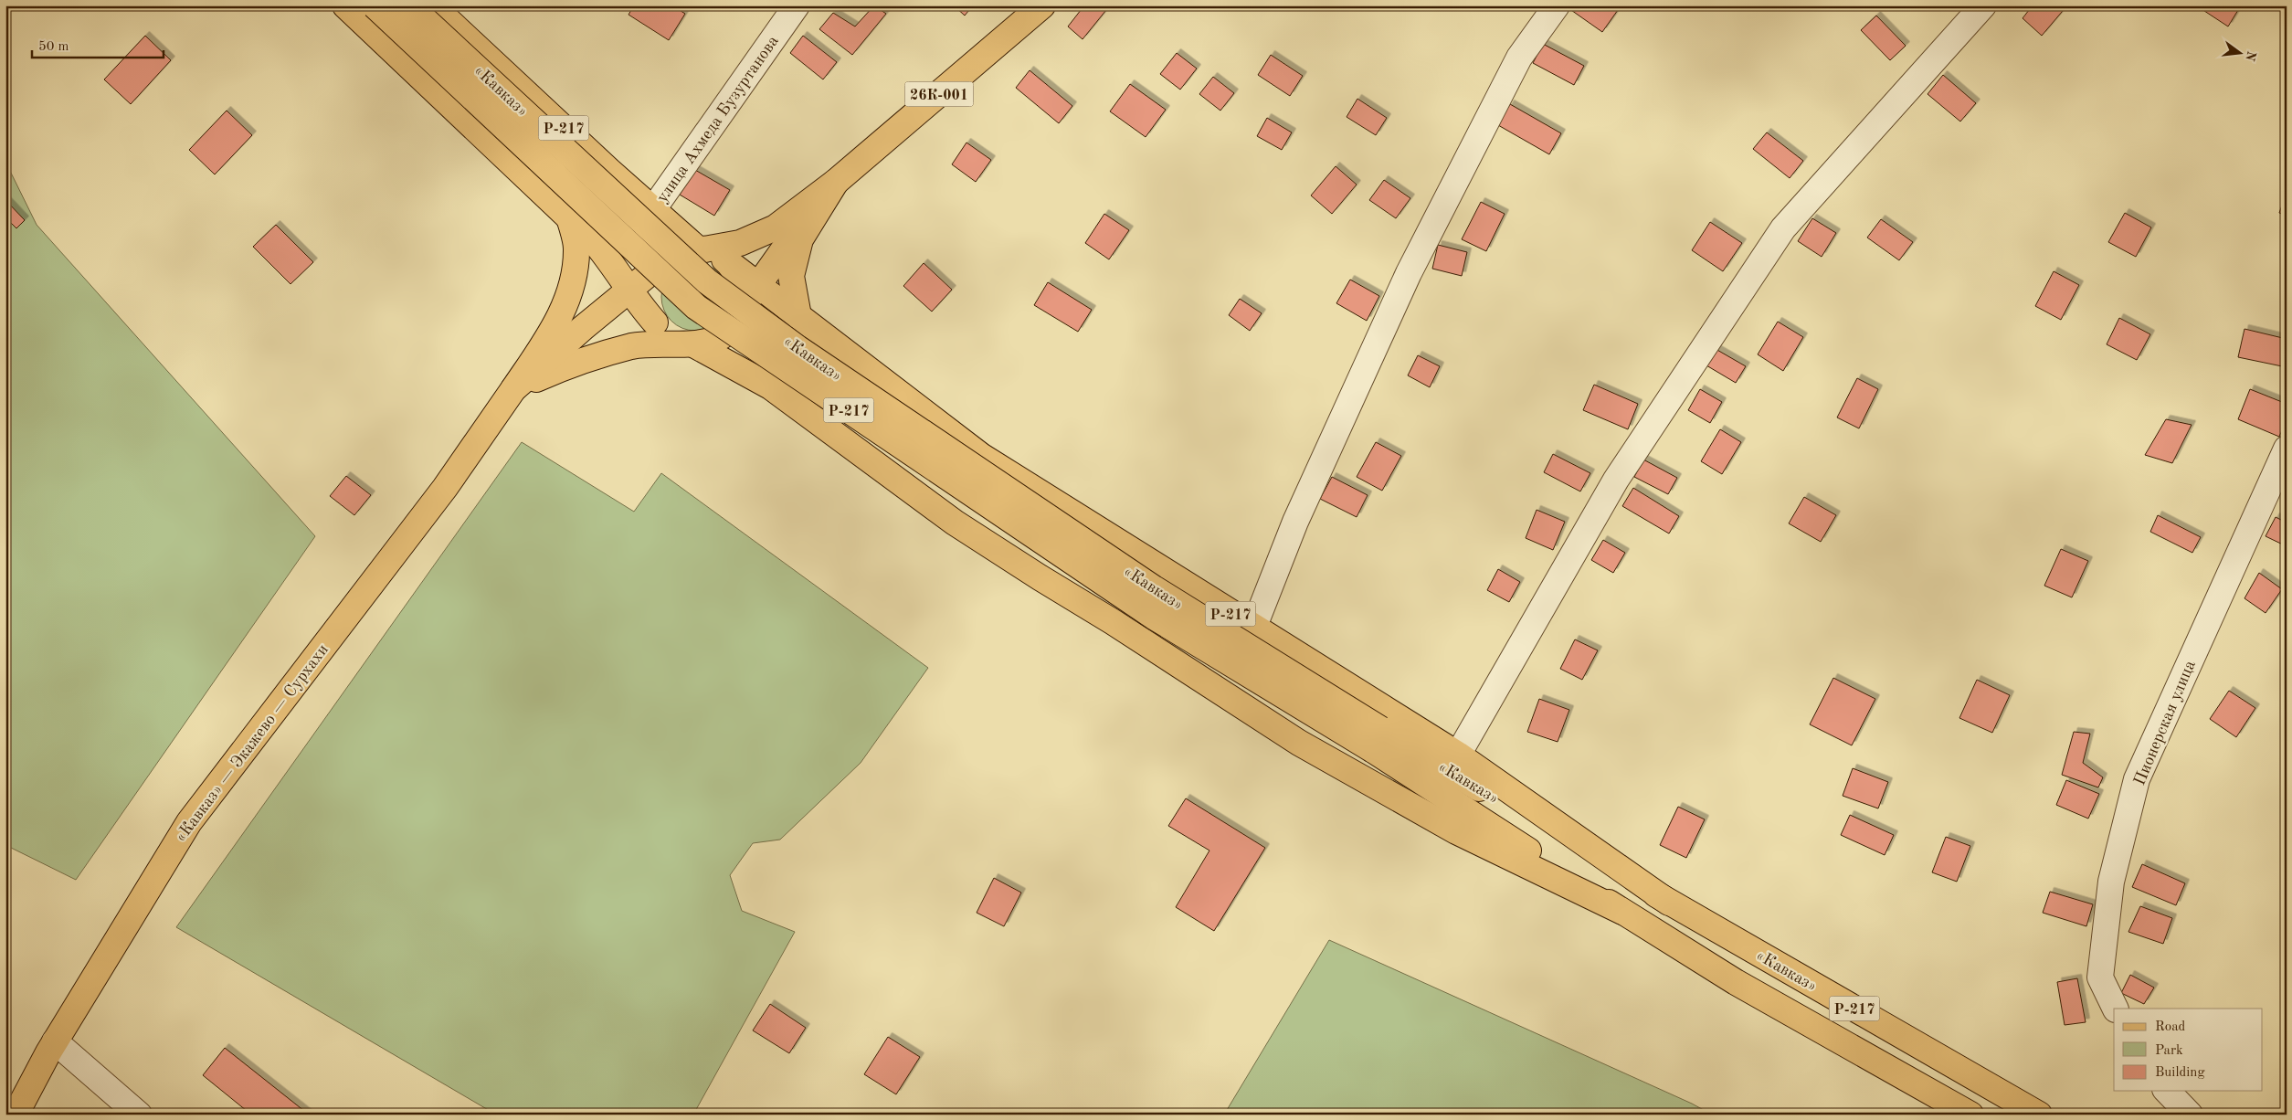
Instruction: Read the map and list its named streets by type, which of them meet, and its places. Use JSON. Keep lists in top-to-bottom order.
{
  "streets": {
    "main road": [
      "«Кавказ»",
      "26К-001",
      "Р-217",
      "«Кавказ» — Экажево — Сурхахи"
    ],
    "street": ["улица Ахмеда Бузуртанова", "Пионерская улица"]
  },
  "crossings": [
    ["«Кавказ»", "улица Ахмеда Бузуртанова"],
    ["«Кавказ»", "Р-217"]
  ],
  "legend": ["Road", "Park", "Building"],
  "scale_bar": "50 m",
  "north": "right"
}
